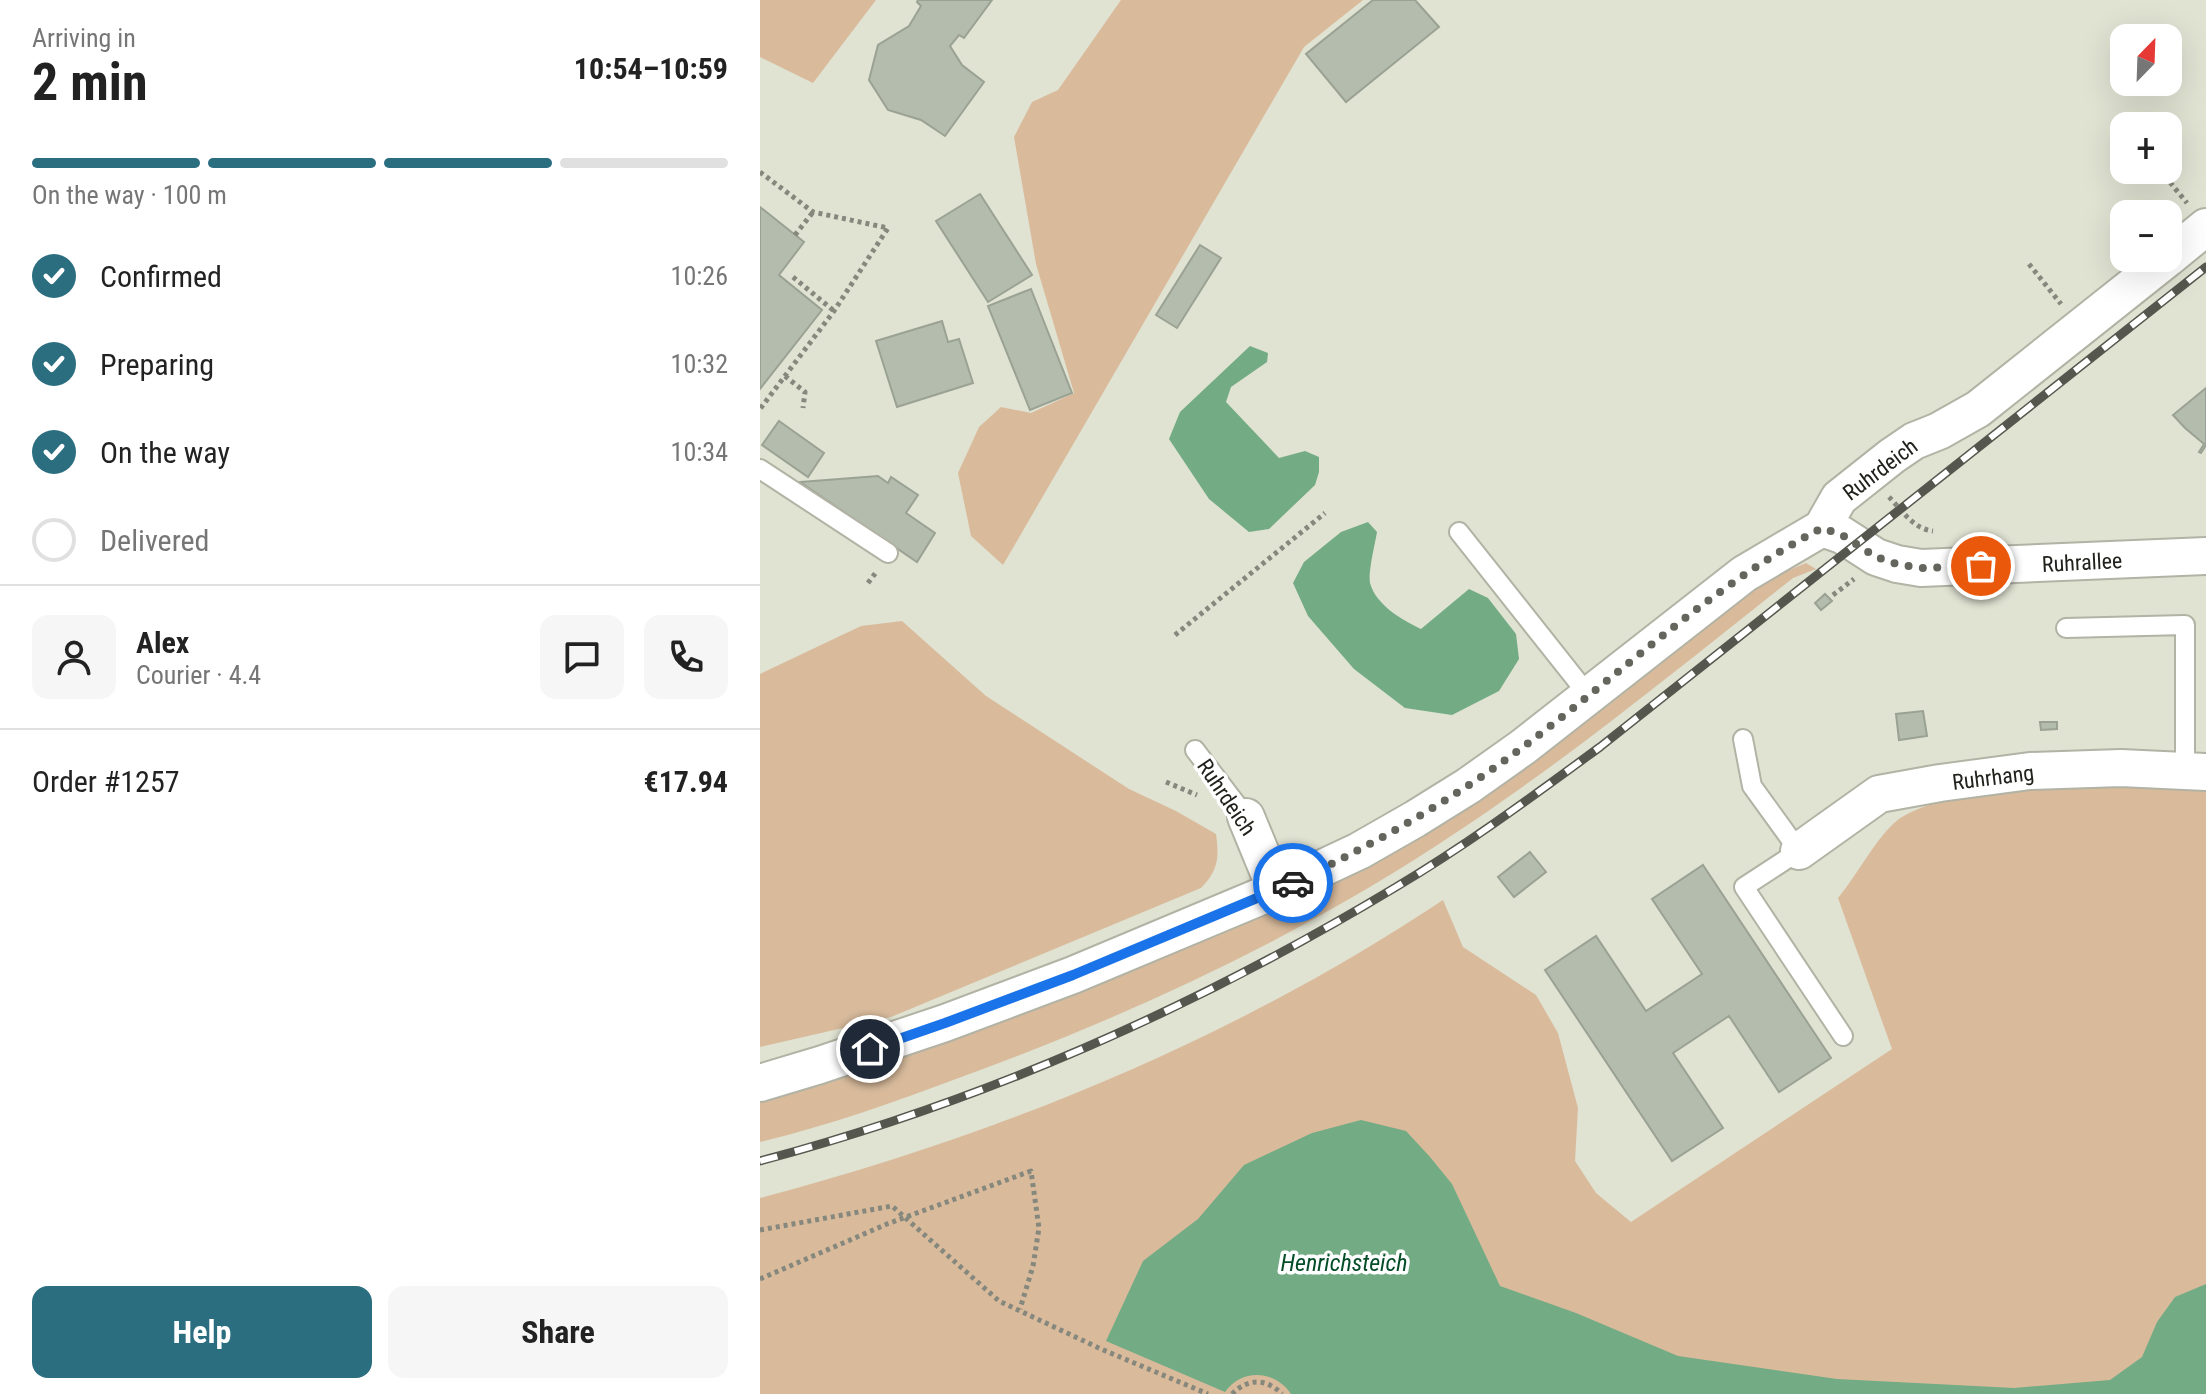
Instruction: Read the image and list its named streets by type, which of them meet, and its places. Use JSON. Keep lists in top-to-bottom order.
{
  "streets": {
    "street": ["Ruhrdeich", "Ruhrallee", "Ruhrhang"]
  },
  "crossings": [
    ["Ruhrdeich", "Ruhrallee"]
  ],
  "water": ["Henrichsteich"],
  "north": "top right",
  "page": {
    "heading": ["2 min", "Arriving in", "10:54–10:59"],
    "panel": [
      "Alex",
      "Courier · 4.4",
      "Order #1257",
      "€17.94"
    ],
    "map_buttons": ["+", "−"],
    "bar": "On the way · 100 m",
    "list": [
      ["Confirmed", "10:26"],
      ["Preparing", "10:32"],
      ["On the way", "10:34"],
      "Delivered"
    ],
    "buttons": ["Help", "Share"]
  }
}
